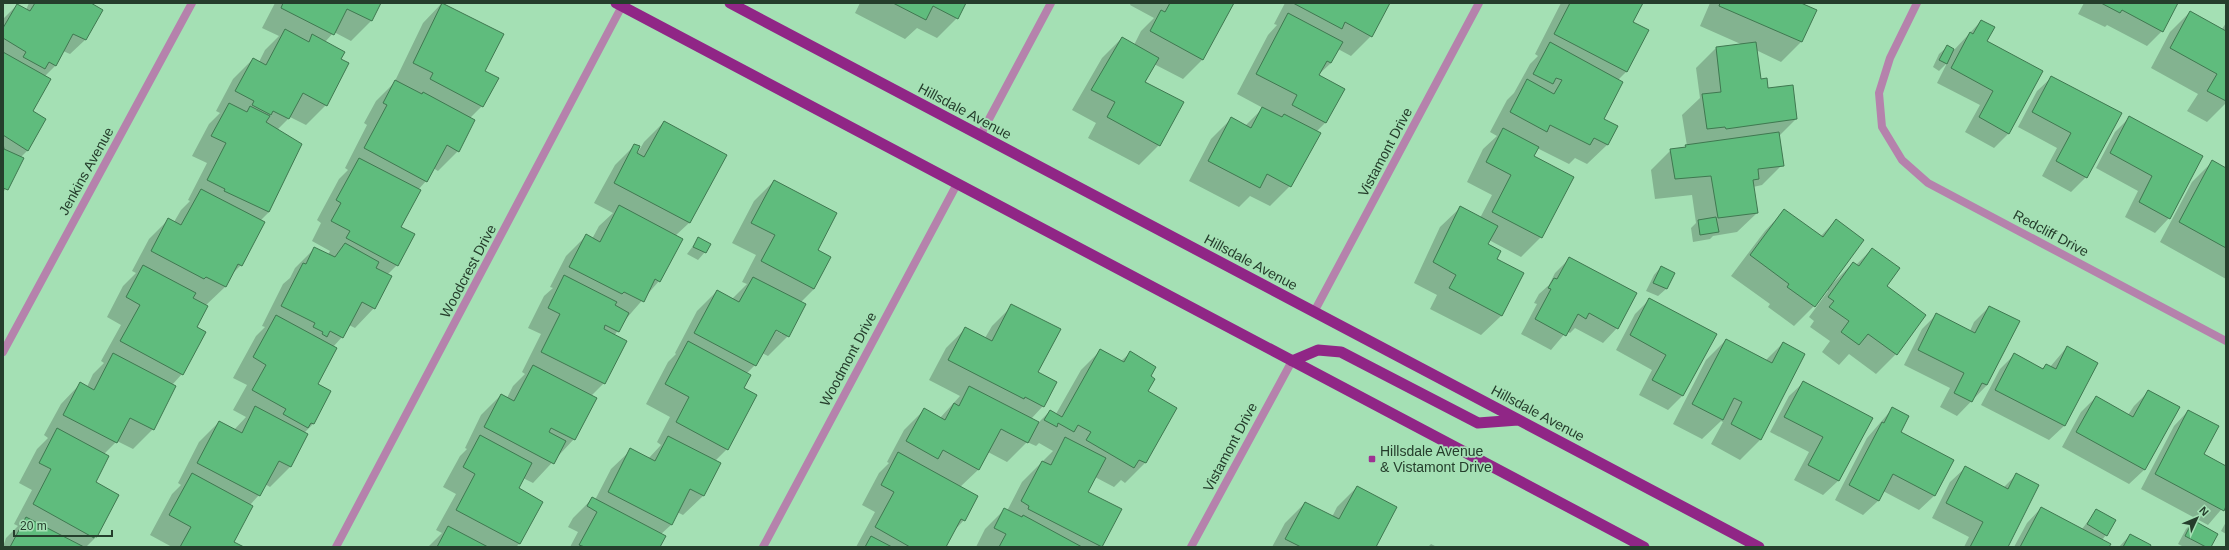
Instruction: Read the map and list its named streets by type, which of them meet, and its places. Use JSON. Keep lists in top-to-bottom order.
{
  "streets": {
    "highway": ["Hillsdale Avenue"],
    "street": [
      "Vistamont Drive",
      "Jenkins Avenue",
      "Redcliff Drive",
      "Woodcrest Drive",
      "Woodmont Drive"
    ]
  },
  "crossings": [
    ["Hillsdale Avenue", "Vistamont Drive"]
  ],
  "places": {
    "transit": ["Hillsdale Avenue & Vistamont Drive"]
  },
  "scale_bar": "20 m",
  "north": "top right"
}
